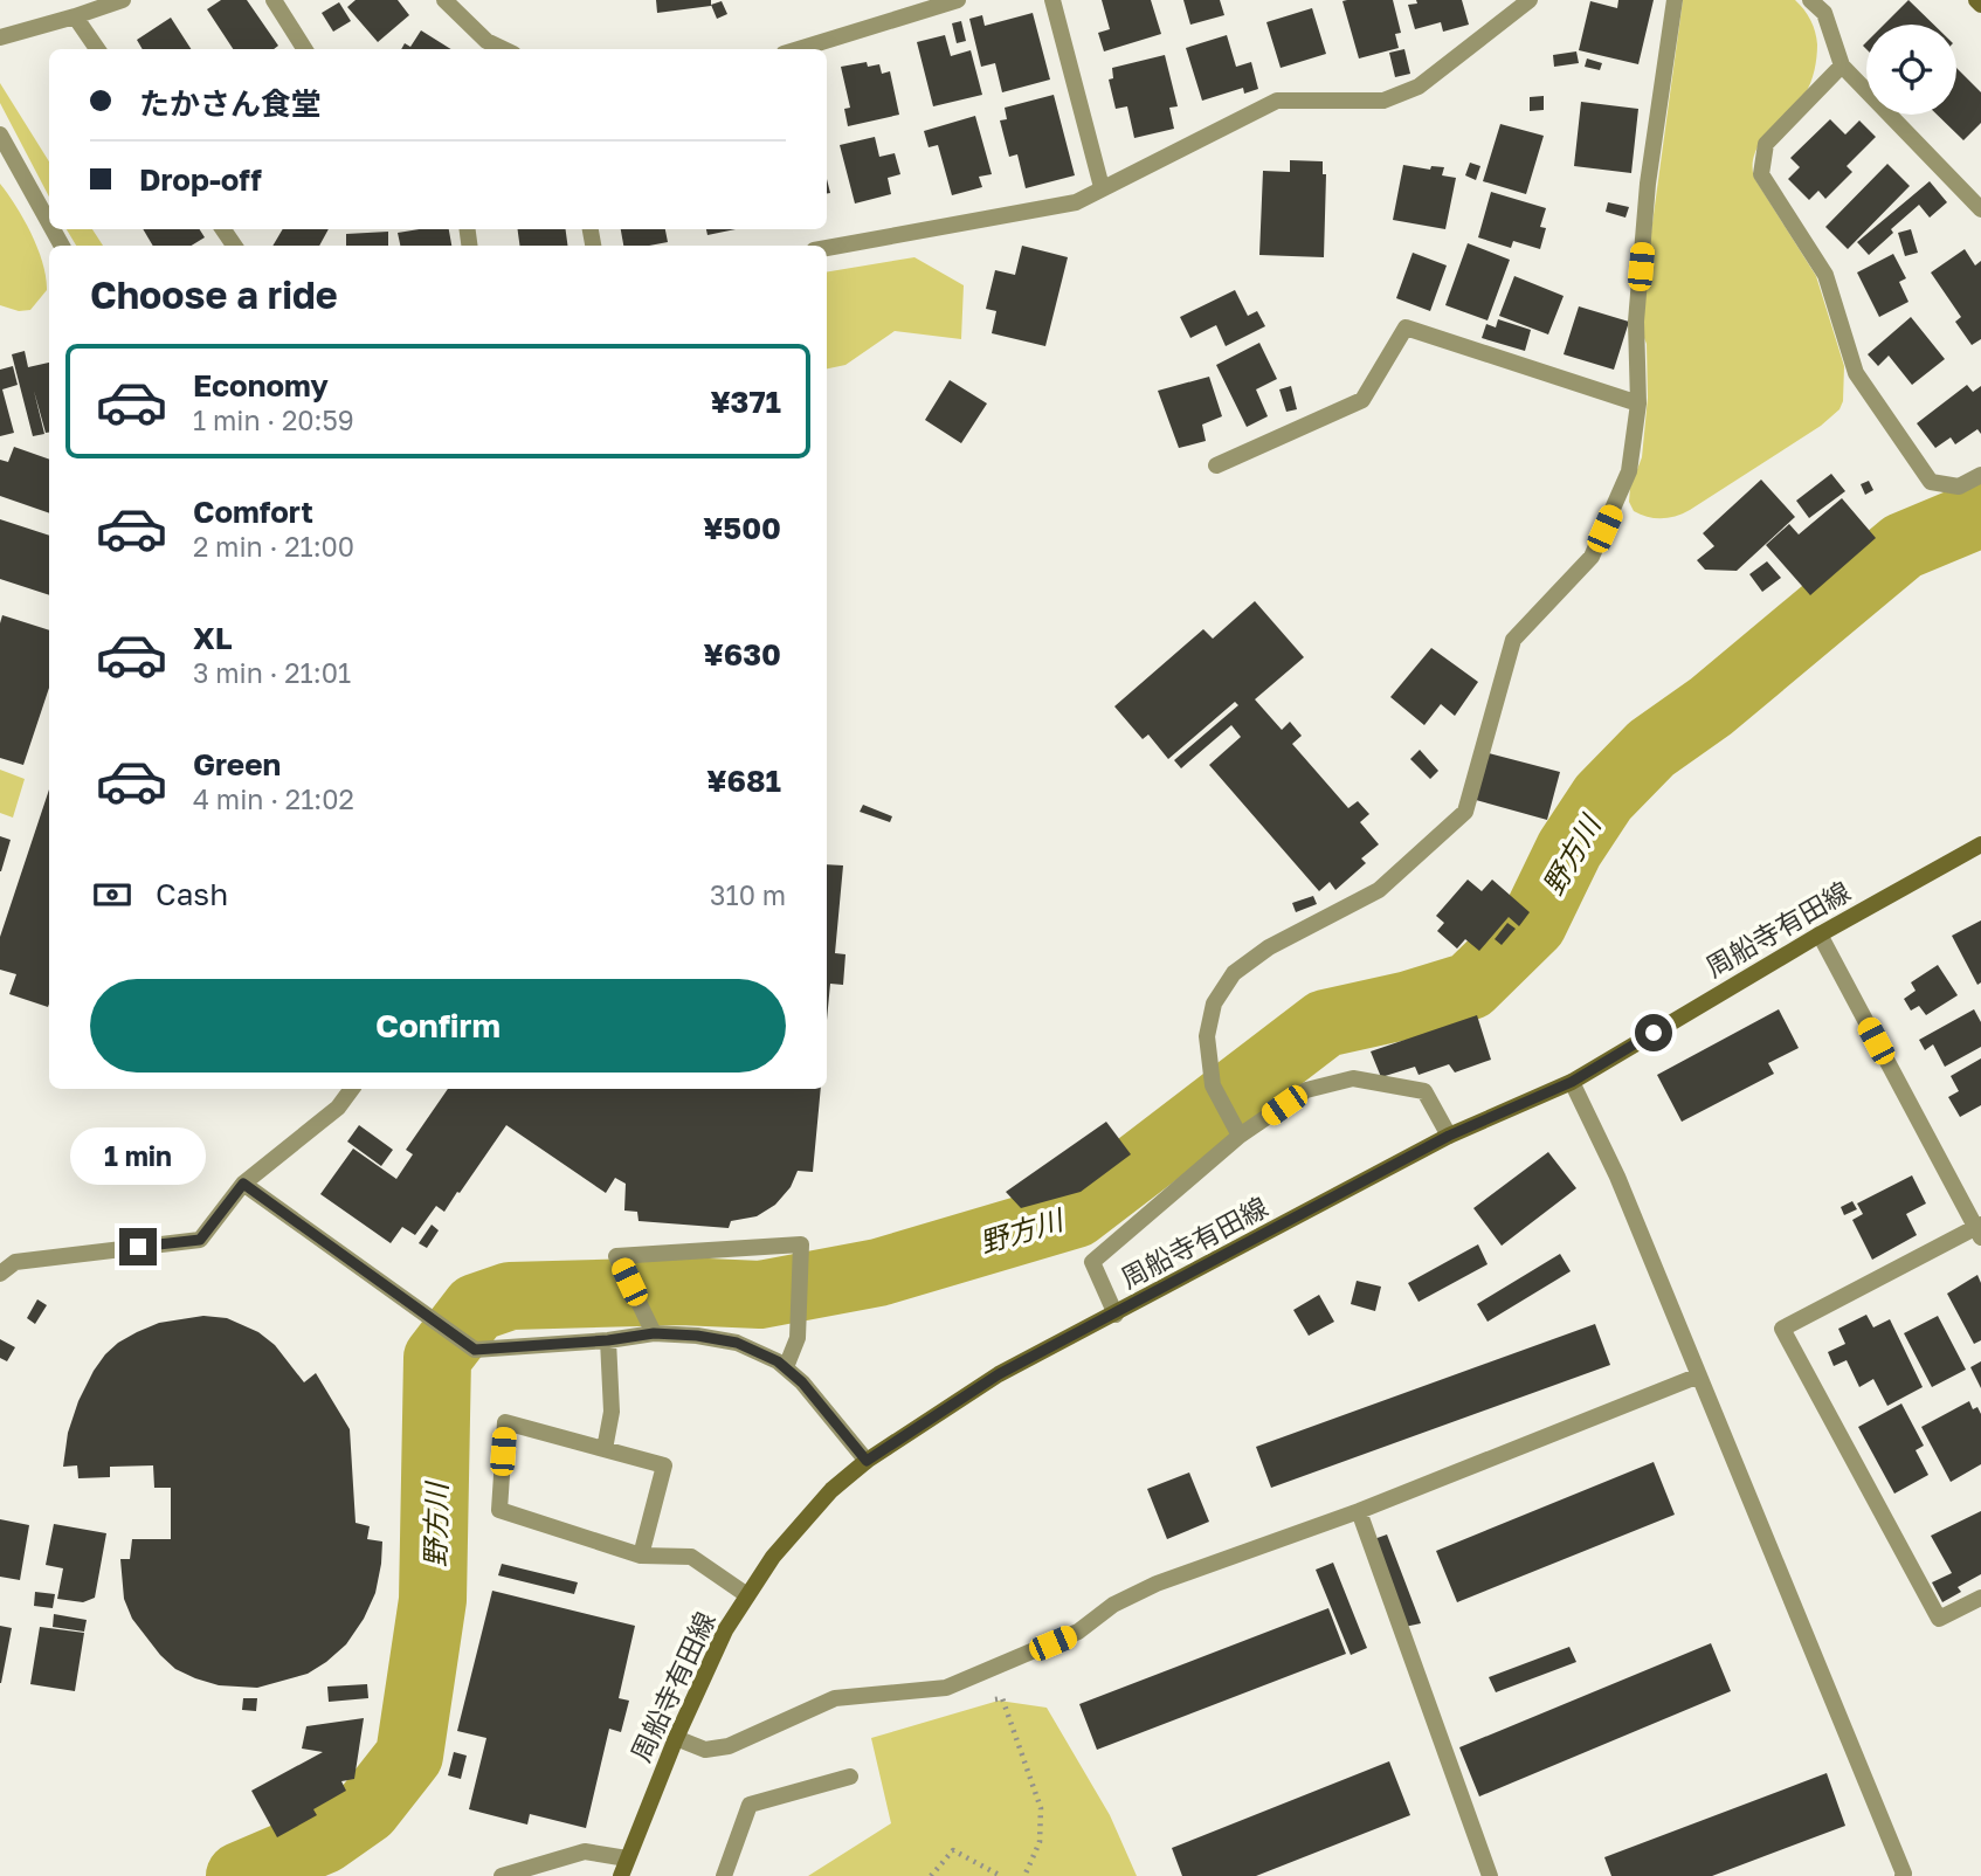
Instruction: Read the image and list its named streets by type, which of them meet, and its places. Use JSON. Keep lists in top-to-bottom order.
{
  "streets": {
    "main road": ["周船寺有田線"]
  },
  "water": ["野方川"],
  "page": {
    "banner": ["たかさん食堂", "Drop-off"],
    "heading": "Choose a ride",
    "list": [
      {
        "name": "Economy",
        "note": "1 min · 20:59",
        "value": "¥371"
      },
      {
        "name": "Comfort",
        "note": "2 min · 21:00",
        "value": "¥500"
      },
      {
        "name": "XL",
        "note": "3 min · 21:01",
        "value": "¥630"
      },
      {
        "name": "Green",
        "note": "4 min · 21:02",
        "value": "¥681"
      }
    ],
    "pay": ["Cash", "310 m"],
    "buttons": "Confirm",
    "bubble": "1 min"
  }
}
